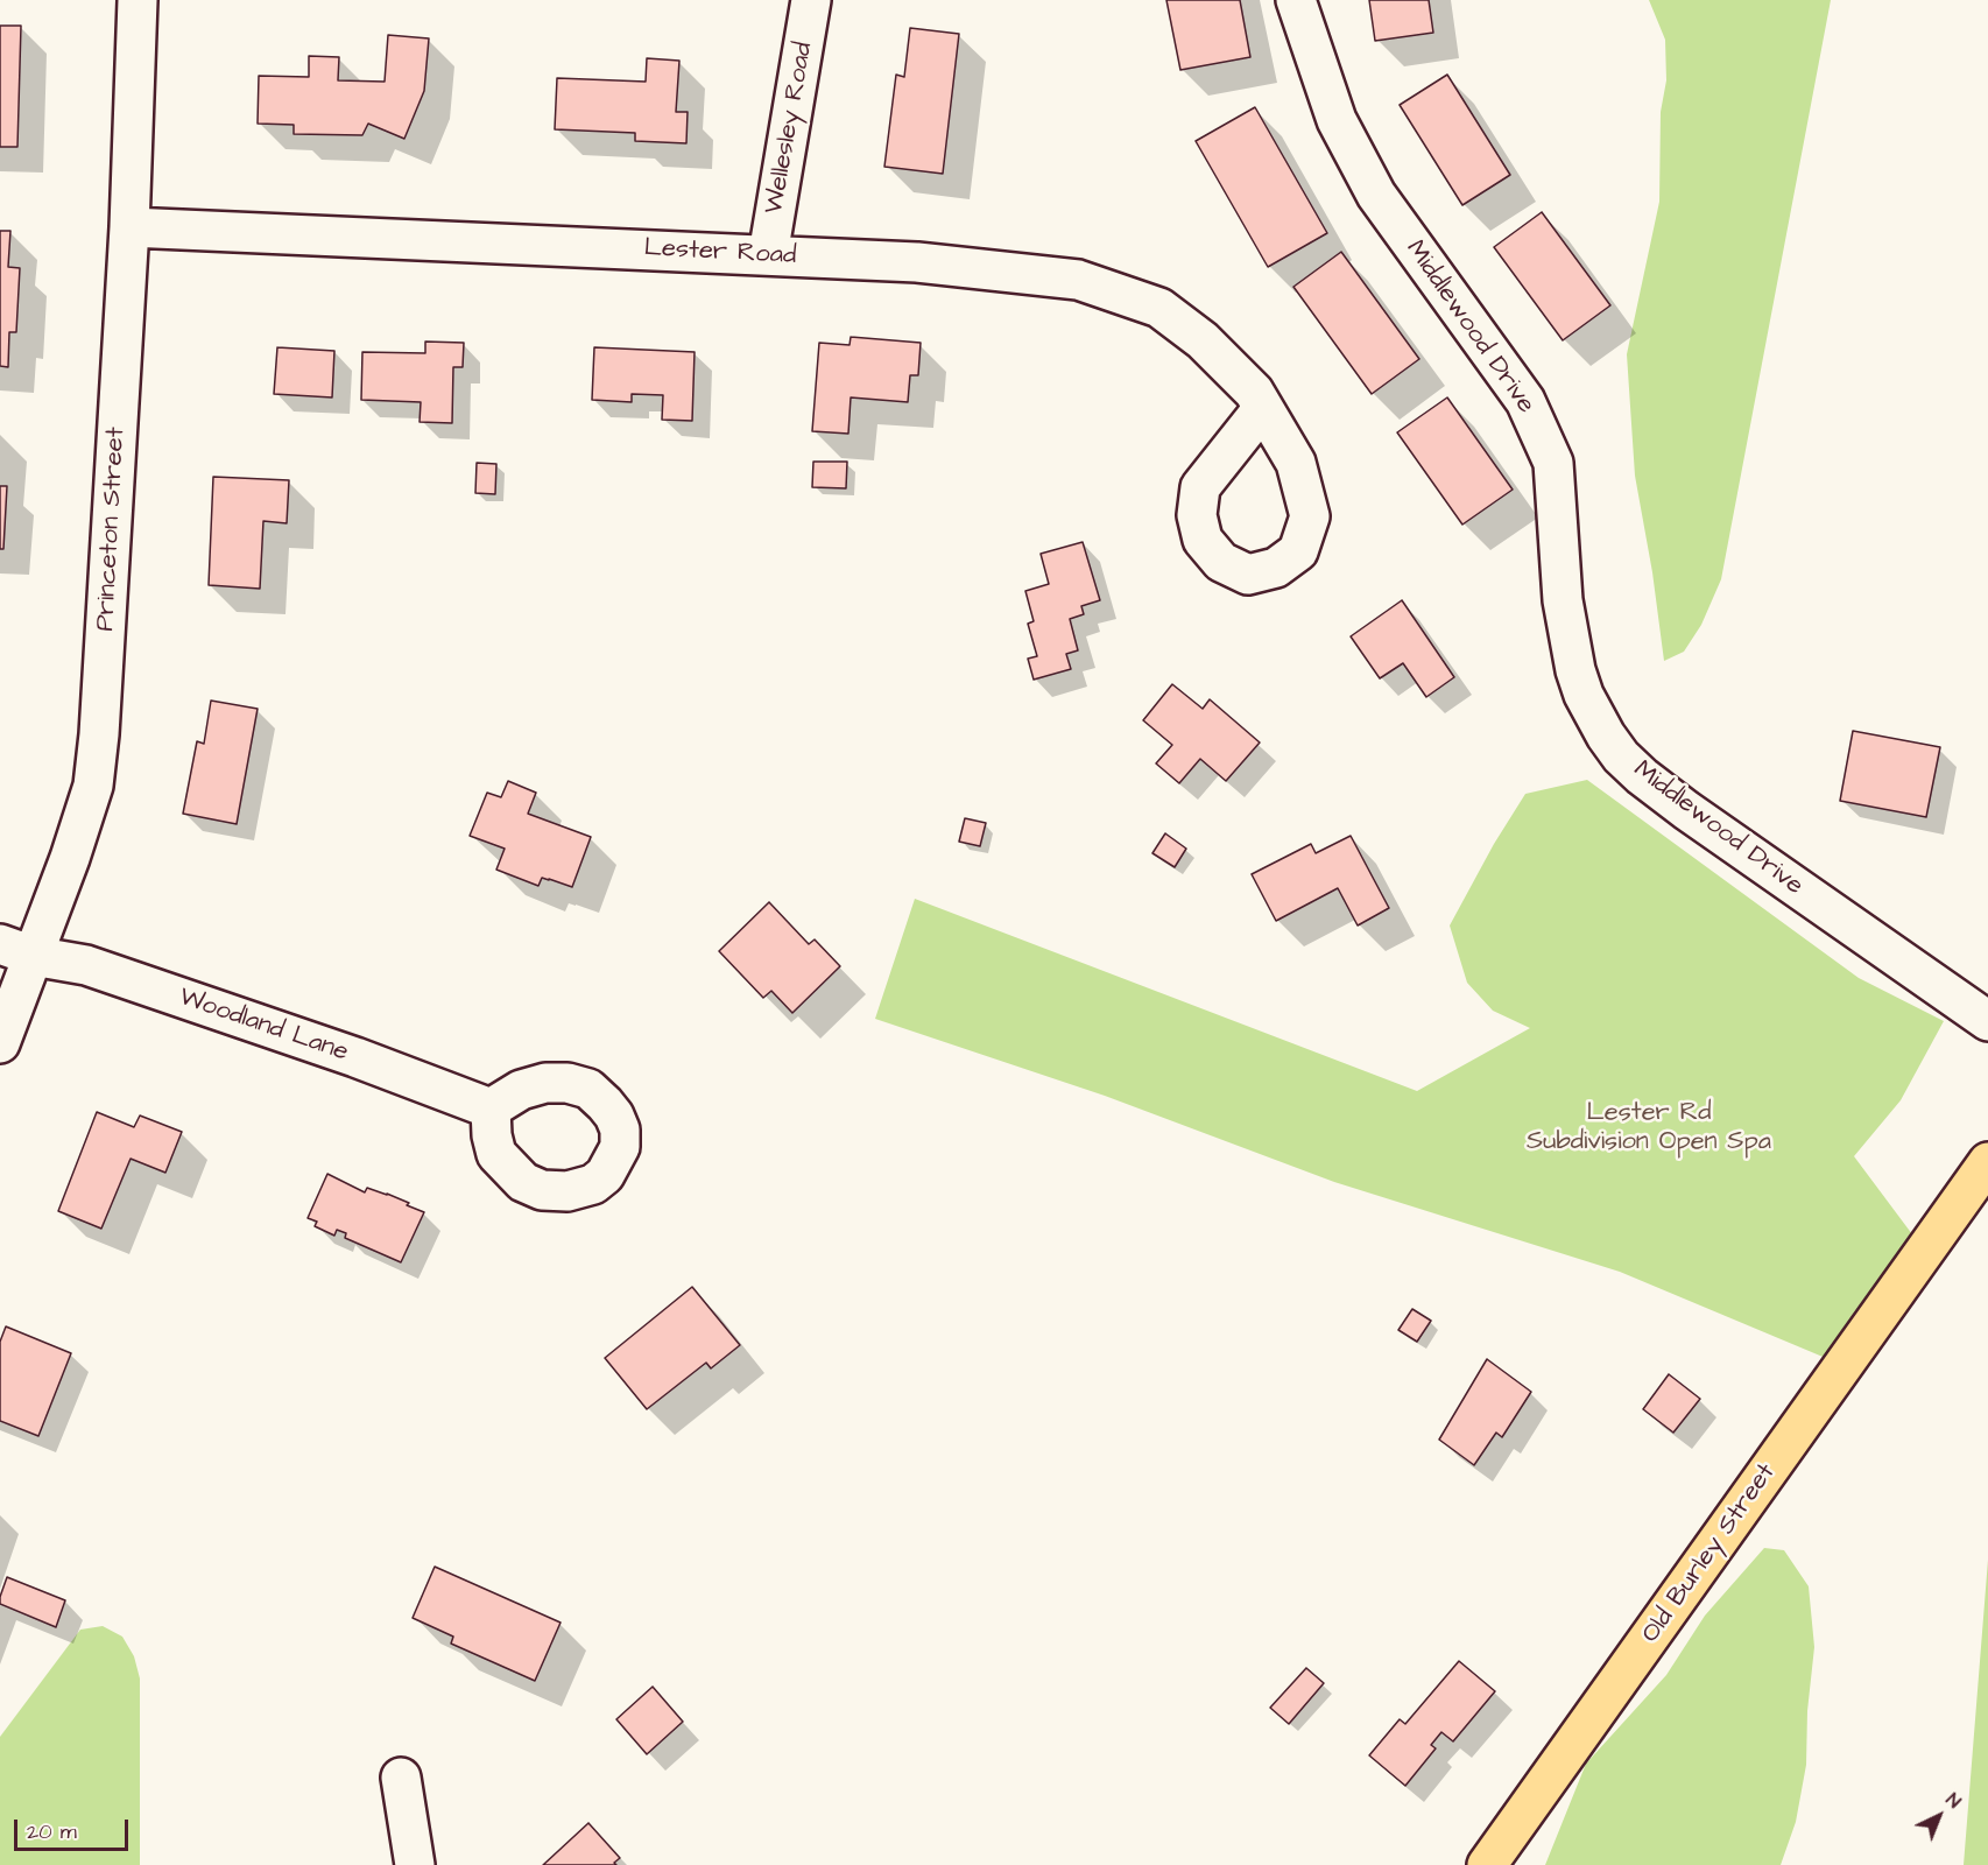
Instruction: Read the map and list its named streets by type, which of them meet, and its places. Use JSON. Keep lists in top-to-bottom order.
{
  "streets": {
    "main road": ["Old Burley Street"],
    "street": [
      "Wellesley Road",
      "Lester Road",
      "Middlewood Drive",
      "Princeton Street",
      "Woodland Lane"
    ]
  },
  "crossings": [
    ["Wellesley Road", "Lester Road"],
    ["Lester Road", "Princeton Street"],
    ["Princeton Street", "Woodland Lane"]
  ],
  "parks": ["Lester Rd Subdivision Open Spa"],
  "scale_bar": "20 m",
  "north": "top right"
}
